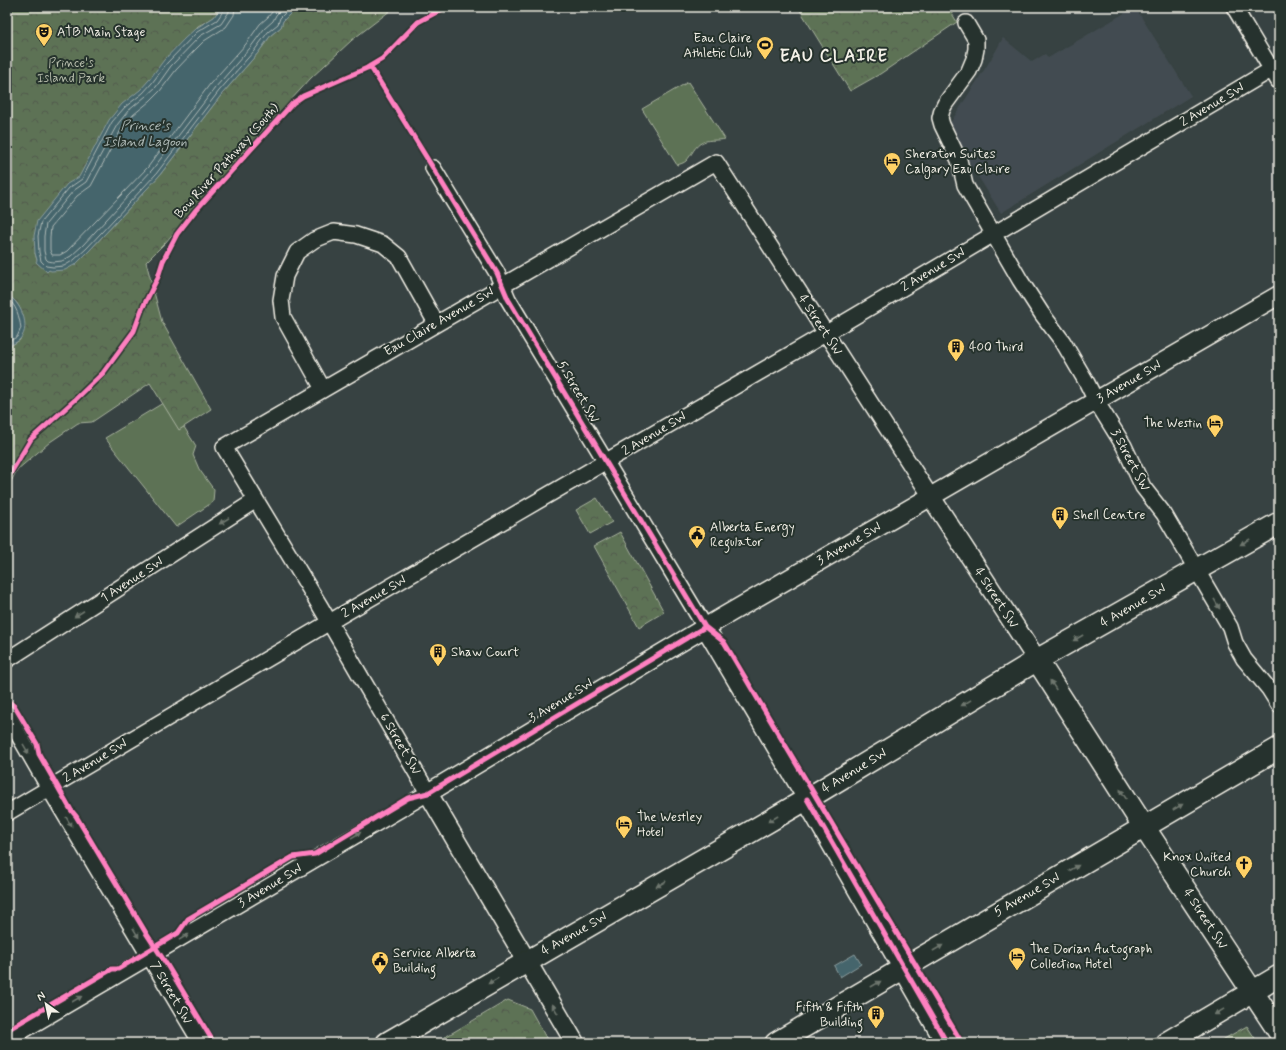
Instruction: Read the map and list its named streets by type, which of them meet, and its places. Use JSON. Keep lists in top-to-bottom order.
{
  "streets": {
    "main road": [
      "4 Street SW",
      "5 Street SW",
      "4 Avenue SW",
      "5 Avenue SW"
    ],
    "street": [
      "2 Avenue SW",
      "Eau Claire Avenue SW",
      "3 Avenue SW",
      "3 Street SW",
      "1 Avenue SW",
      "6 Street SW",
      "7 Street SW"
    ],
    "cycle path": ["Bow River Pathway (South)"]
  },
  "crossings": [
    ["2 Avenue SW", "4 Street SW"],
    ["2 Avenue SW", "5 Street SW"],
    ["2 Avenue SW", "3 Street SW"],
    ["2 Avenue SW", "6 Street SW"],
    ["2 Avenue SW", "7 Street SW"],
    ["Eau Claire Avenue SW", "4 Street SW"],
    ["Eau Claire Avenue SW", "5 Street SW"],
    ["Eau Claire Avenue SW", "6 Street SW"],
    ["4 Street SW", "3 Avenue SW"],
    ["4 Street SW", "4 Avenue SW"],
    ["4 Street SW", "5 Avenue SW"],
    ["3 Avenue SW", "5 Street SW"],
    ["3 Avenue SW", "3 Street SW"],
    ["3 Avenue SW", "6 Street SW"],
    ["3 Avenue SW", "7 Street SW"],
    ["5 Street SW", "4 Avenue SW"],
    ["5 Street SW", "5 Avenue SW"],
    ["3 Street SW", "4 Avenue SW"],
    ["1 Avenue SW", "6 Street SW"],
    ["4 Avenue SW", "6 Street SW"]
  ],
  "one_way": [
    "1 Avenue SW",
    "4 Avenue SW",
    "5 Avenue SW",
    "7 Street SW"
  ],
  "districts": ["EAU CLAIRE"],
  "water": ["Prince's Island Lagoon"],
  "parks": ["Prince's Island Park"],
  "places": {
    "theatre": ["ATB Main Stage"],
    "sports": ["Eau Claire Athletic Club"],
    "hotel": [
      "Sheraton Suites Calgary Eau Claire",
      "The Westin",
      "The Westley Hotel",
      "The Dorian Autograph Collection Hotel"
    ],
    "building": [
      "400 Third",
      "Shell Centre",
      "Shaw Court",
      "Fifth & Fifth Building"
    ],
    "public building": ["Alberta Energy Regulator", "Service Alberta Building"],
    "church": ["Knox United Church"]
  },
  "north": "top left"
}
